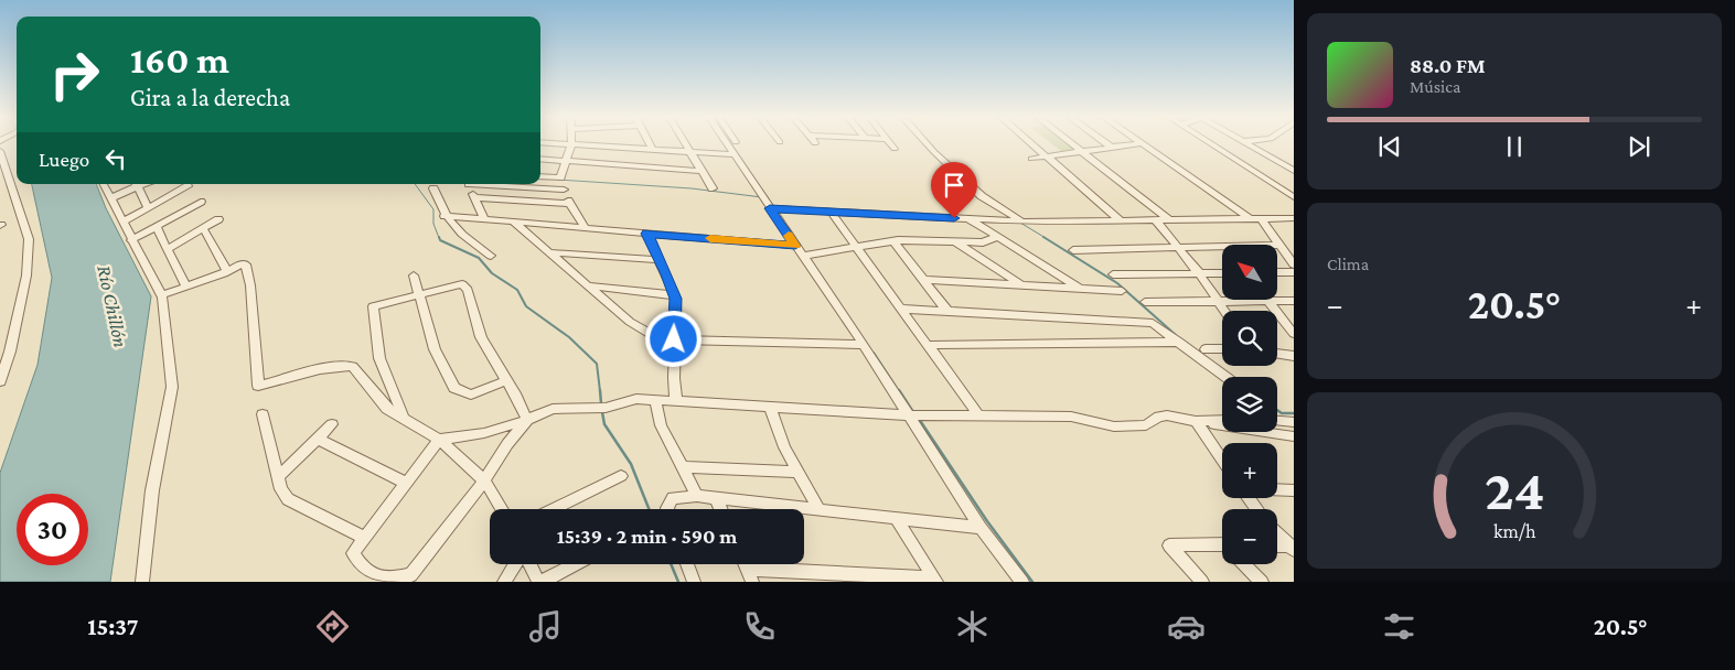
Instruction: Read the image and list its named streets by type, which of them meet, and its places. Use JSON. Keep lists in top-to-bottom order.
{
  "water": ["Río Chillón"],
  "north": "top left",
  "page": {
    "turn": ["160 m", "Gira a la derecha"],
    "song": ["88.0 FM", "Música"],
    "then": "Luego",
    "tile": "Clima",
    "map_buttons": ["+", "−"],
    "heat": ["−", "20.5°", "+"],
    "limit": "30",
    "trip": "15:39 · 2 min · 590 m",
    "tabs": ["15:37", "20.5°"],
    "gauge": ["24", "km/h"]
  }
}
